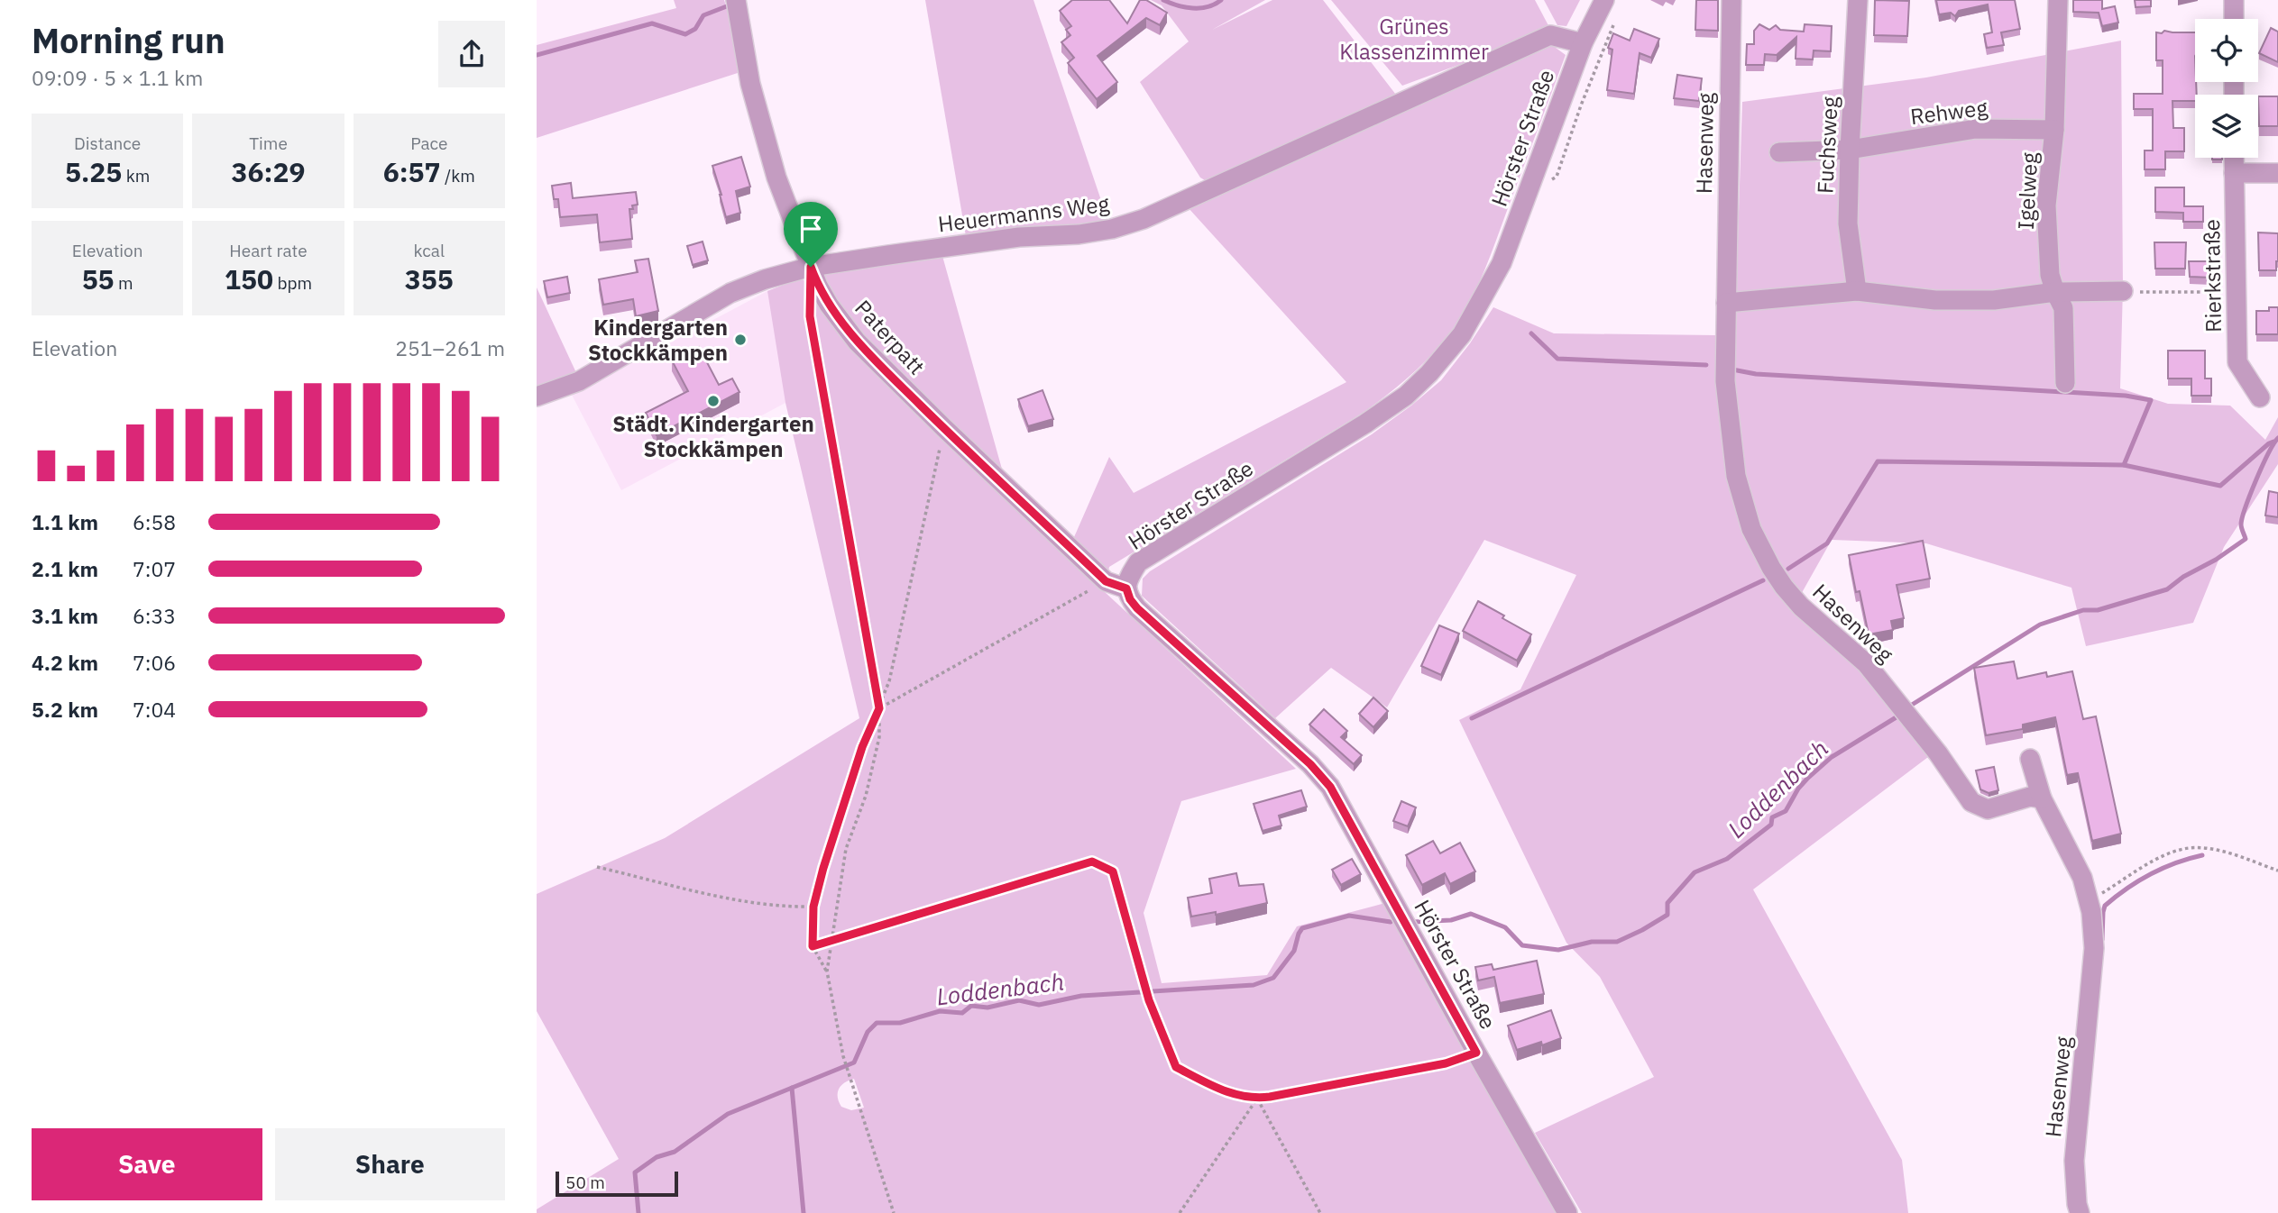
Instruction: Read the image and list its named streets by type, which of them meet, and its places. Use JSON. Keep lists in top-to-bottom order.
{
  "streets": {
    "street": [
      "Rehweg",
      "Hörster Straße",
      "Hasenweg",
      "Fuchsweg",
      "Igelweg",
      "Heuermanns Weg",
      "Rierkstraße",
      "Paterpatt"
    ]
  },
  "crossings": [
    ["Rehweg", "Fuchsweg"],
    ["Rehweg", "Igelweg"],
    ["Hörster Straße", "Heuermanns Weg"],
    ["Hörster Straße", "Paterpatt"],
    ["Heuermanns Weg", "Paterpatt"]
  ],
  "water": ["Loddenbach"],
  "parks": ["Grünes Klassenzimmer"],
  "places": ["Kindergarten Stockkämpen", "Städt. Kindergarten Stockkämpen"],
  "scale_bar": "50 m",
  "page": {
    "heading": ["Morning run", "09:09 · 5 × 1.1 km"],
    "stats": [
      ["Distance", "5.25 km"],
      ["Time", "36:29"],
      ["Pace", "6:57 /km"],
      ["Elevation", "55 m"],
      ["Heart rate", "150 bpm"],
      ["kcal", "355"]
    ],
    "chart": ["Elevation", "251–261 m"],
    "list": [
      {
        "name": "1.1 km",
        "note": "6:58"
      },
      {
        "name": "2.1 km",
        "note": "7:07"
      },
      {
        "name": "3.1 km",
        "note": "6:33"
      },
      {
        "name": "4.2 km",
        "note": "7:06"
      },
      {
        "name": "5.2 km",
        "note": "7:04"
      }
    ],
    "buttons": ["Save", "Share"],
    "scale": "50 m"
  }
}
